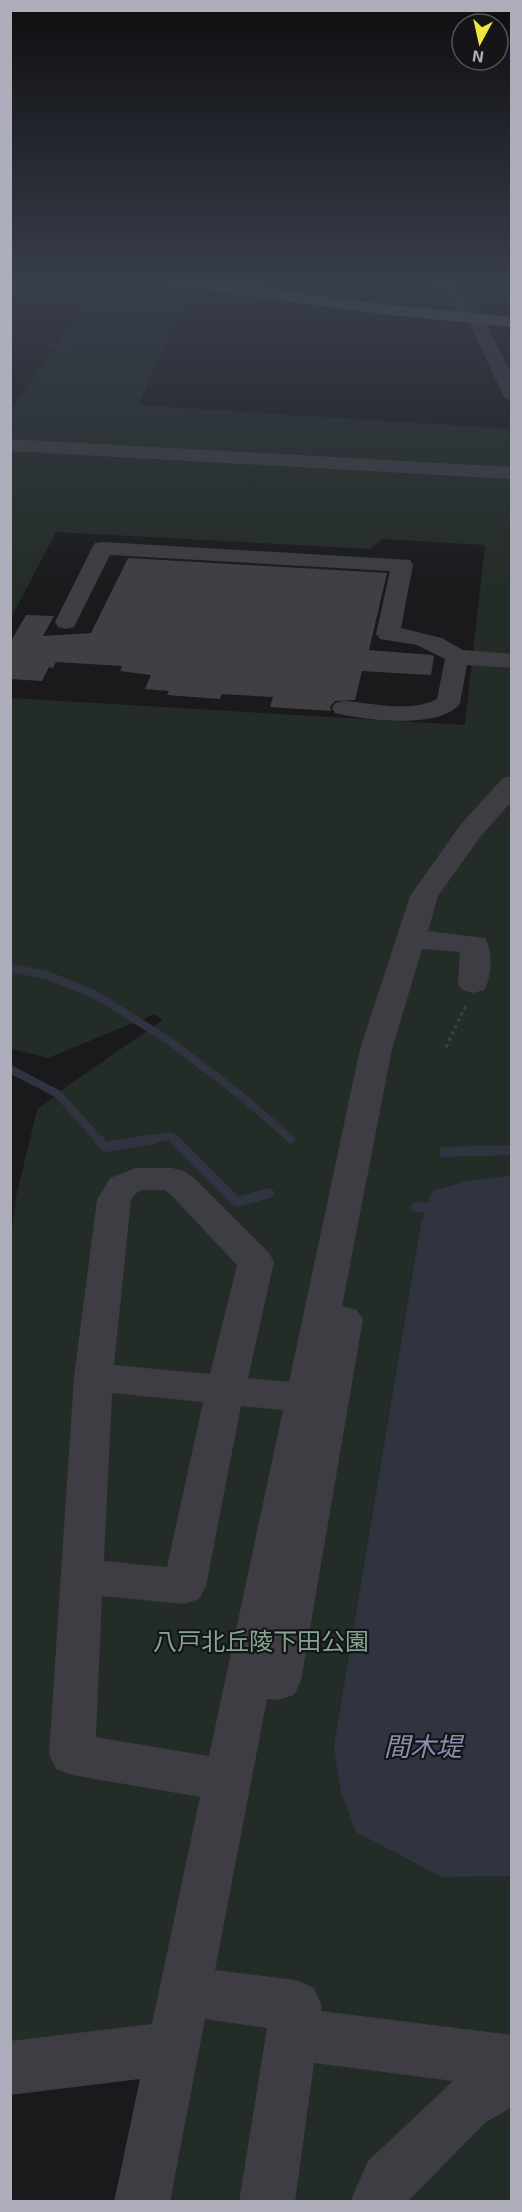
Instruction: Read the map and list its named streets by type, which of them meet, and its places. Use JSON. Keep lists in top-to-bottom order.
{
  "water": ["間木堤"],
  "parks": ["八戸北丘陵下田公園"],
  "north": "bottom"
}
